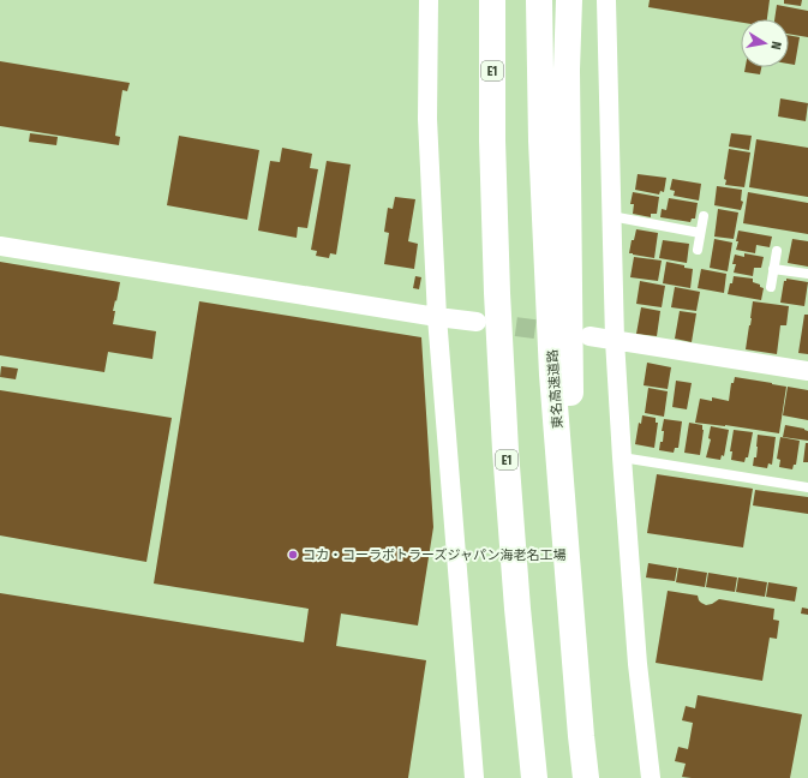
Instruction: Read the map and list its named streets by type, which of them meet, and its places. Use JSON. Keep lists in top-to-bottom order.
{
  "streets": {
    "highway": ["E1", "東名高速道路"]
  },
  "places": ["コカ・コーラボトラーズジャパン海老名工場"],
  "north": "right"
}
